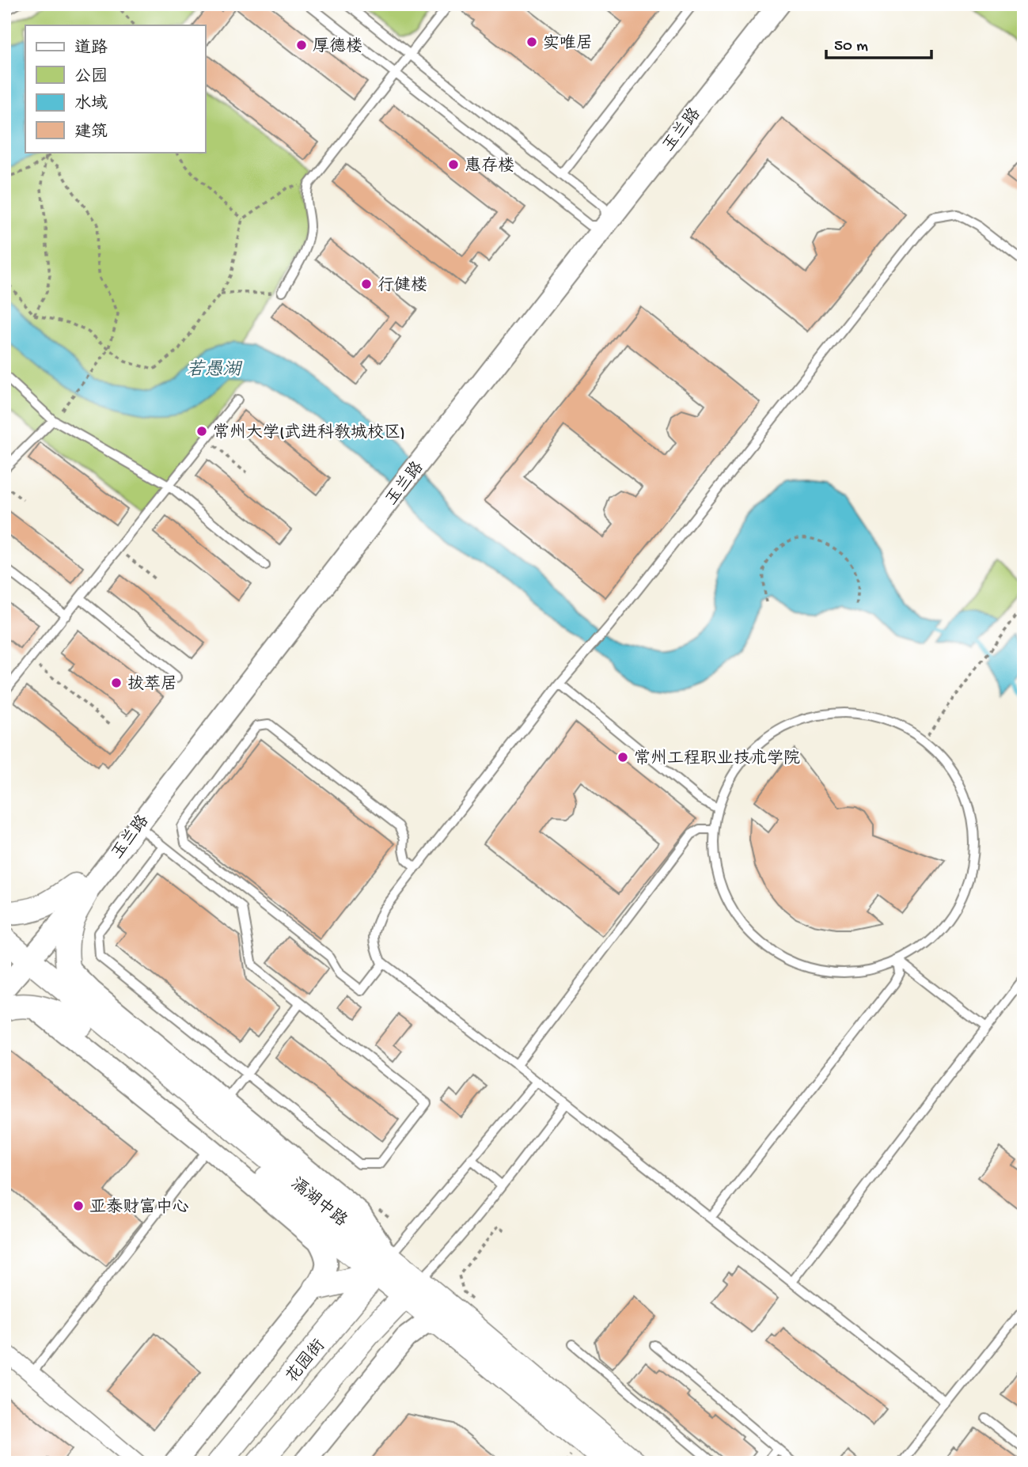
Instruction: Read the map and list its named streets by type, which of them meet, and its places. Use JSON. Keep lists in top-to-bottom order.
{
  "streets": {
    "main road": ["滆湖中路", "花园街"],
    "street": ["玉兰路"]
  },
  "crossings": [
    ["玉兰路", "滆湖中路"],
    ["滆湖中路", "花园街"]
  ],
  "water": ["若愚湖"],
  "places": [
    "实唯居",
    "厚德楼",
    "惠存楼",
    "行健楼",
    "常州大学(武进科教城校区)",
    "拔萃居",
    "常州工程职业技术学院",
    "亚泰财富中心"
  ],
  "legend": [
    "道路",
    "公园",
    "水域",
    "建筑"
  ],
  "scale_bar": "50 m"
}
